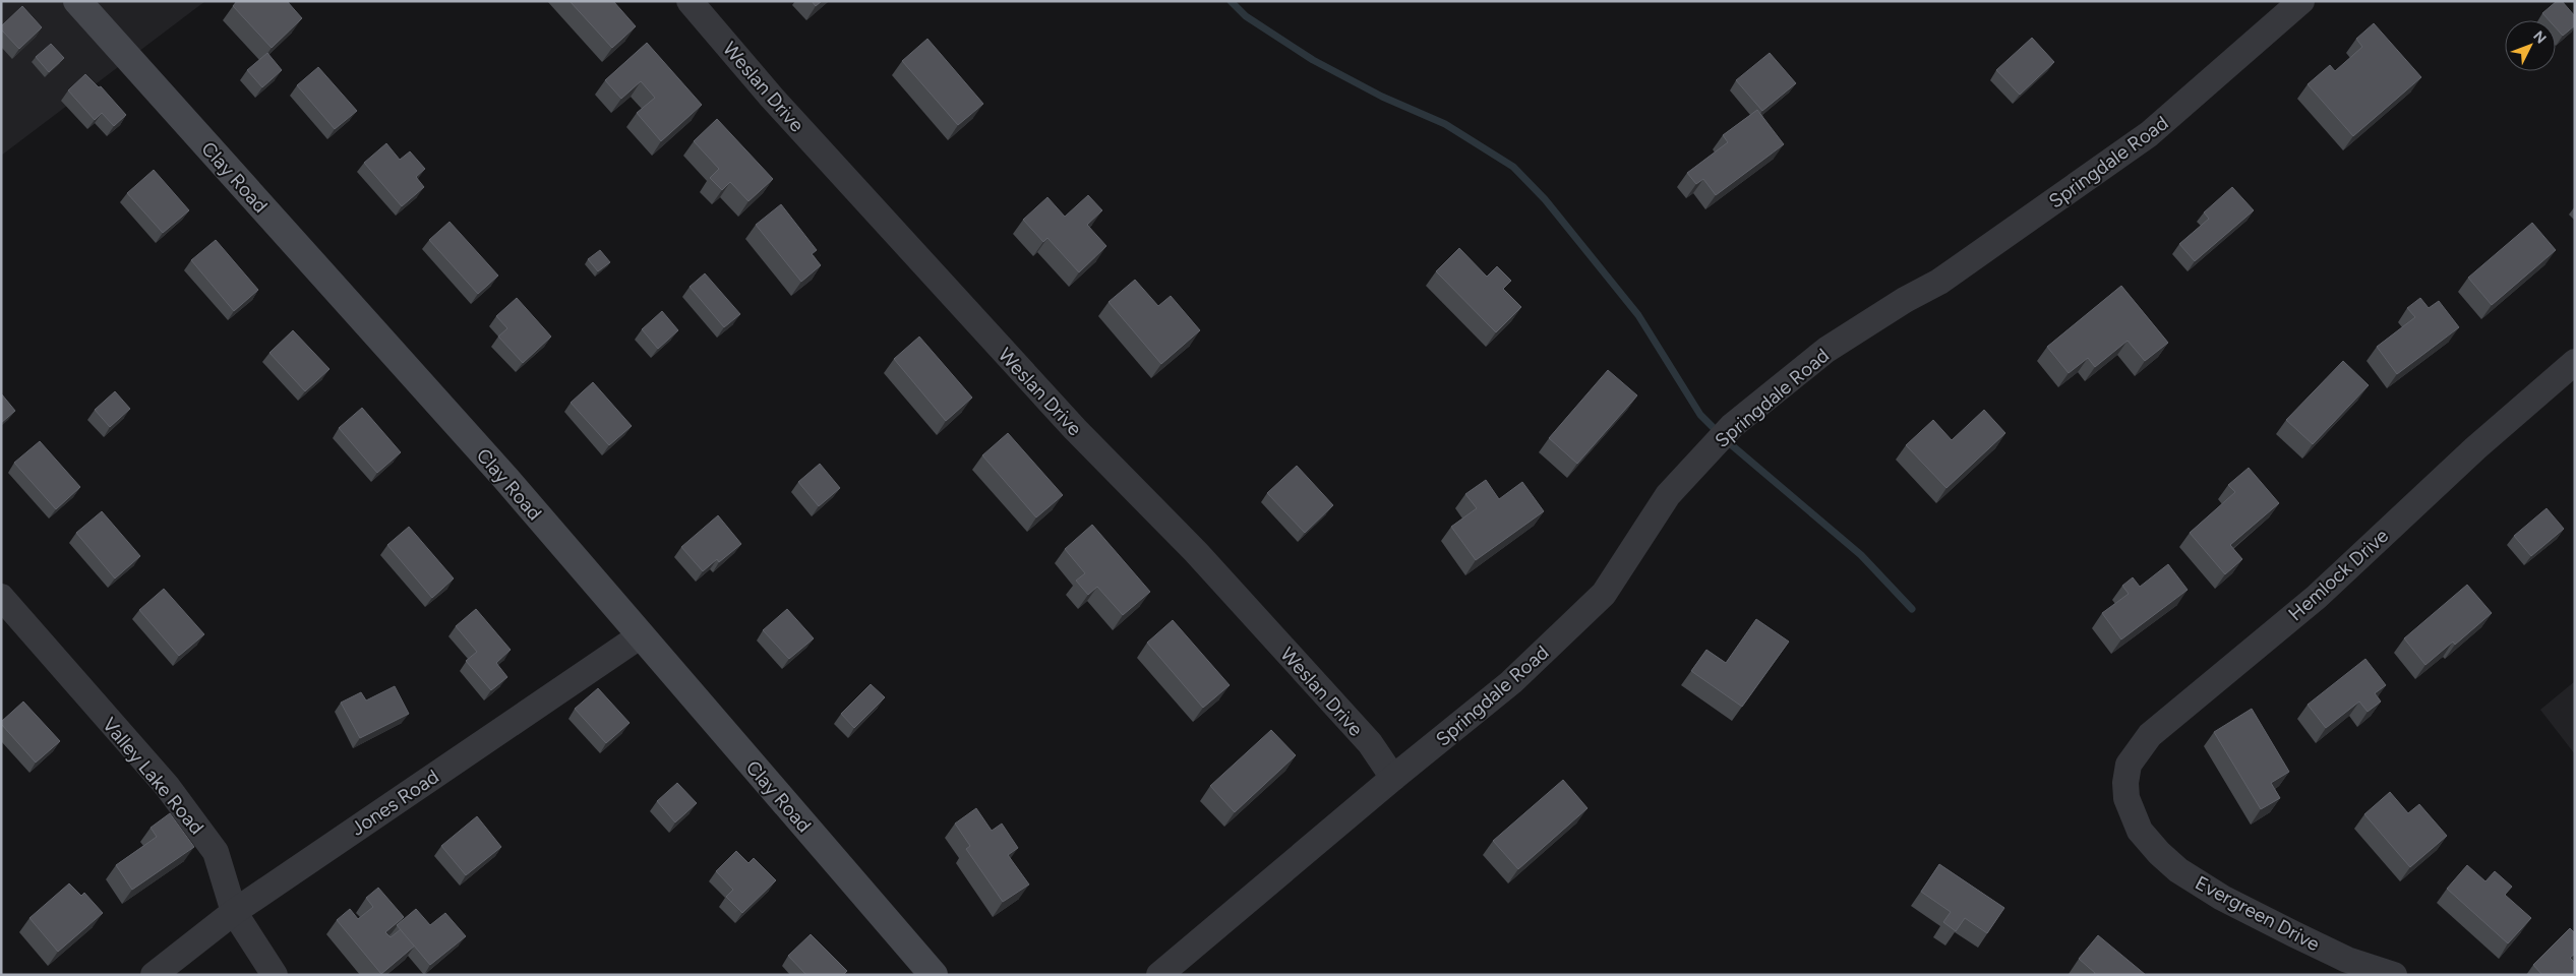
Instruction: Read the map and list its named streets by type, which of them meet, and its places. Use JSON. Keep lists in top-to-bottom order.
{
  "streets": {
    "street": [
      "Weslan Drive",
      "Springdale Road",
      "Clay Road",
      "Hemlock Drive",
      "Valley Lake Road",
      "Jones Road",
      "Evergreen Drive"
    ]
  },
  "crossings": [
    ["Weslan Drive", "Springdale Road"],
    ["Clay Road", "Jones Road"],
    ["Hemlock Drive", "Evergreen Drive"],
    ["Valley Lake Road", "Jones Road"]
  ],
  "north": "top right"
}
